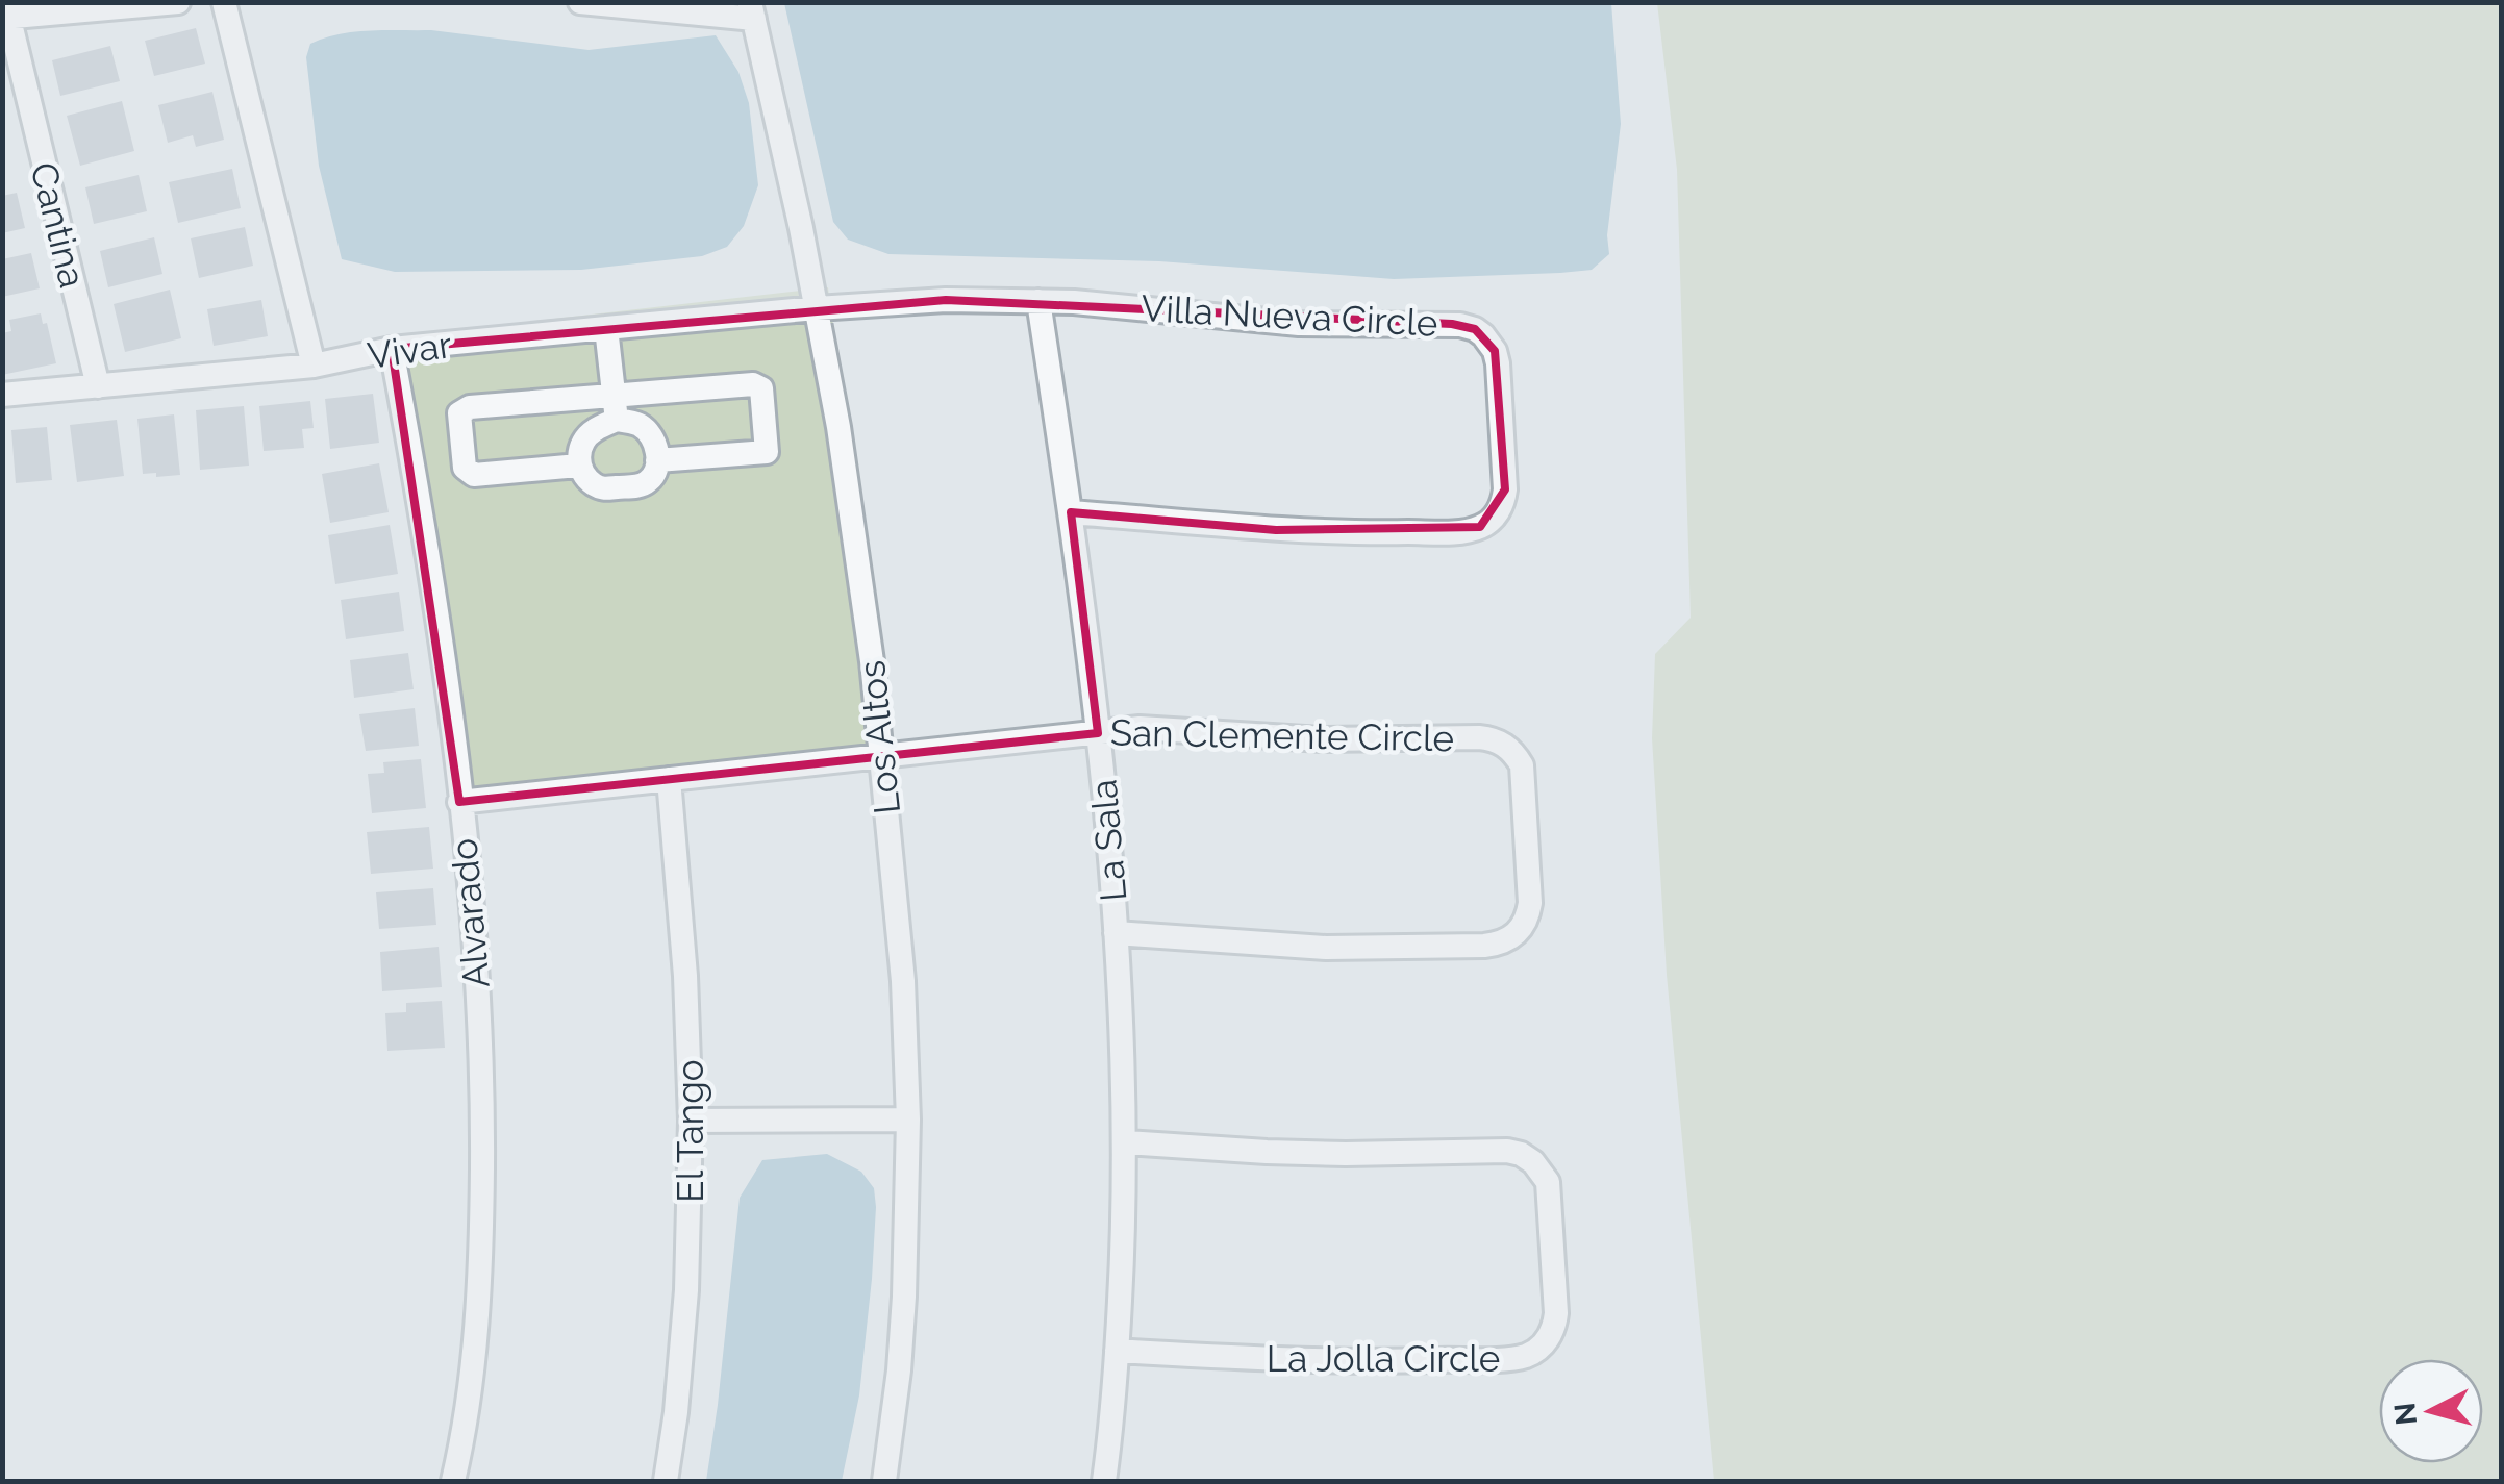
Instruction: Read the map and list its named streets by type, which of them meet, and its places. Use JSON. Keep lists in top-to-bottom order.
{
  "streets": {
    "street": [
      "Cantina",
      "Villa Nueva Circle",
      "Vivar",
      "San Clemente Circle",
      "Los Altos",
      "La Sala",
      "Alvarado",
      "El Tango",
      "La Jolla Circle"
    ]
  },
  "crossings": [
    ["Cantina", "Vivar"],
    ["Villa Nueva Circle", "La Sala"],
    ["Vivar", "Los Altos"],
    ["Vivar", "Alvarado"],
    ["San Clemente Circle", "Los Altos"],
    ["San Clemente Circle", "La Sala"],
    ["San Clemente Circle", "Alvarado"],
    ["San Clemente Circle", "El Tango"],
    ["La Sala", "La Jolla Circle"]
  ],
  "north": "left"
}
